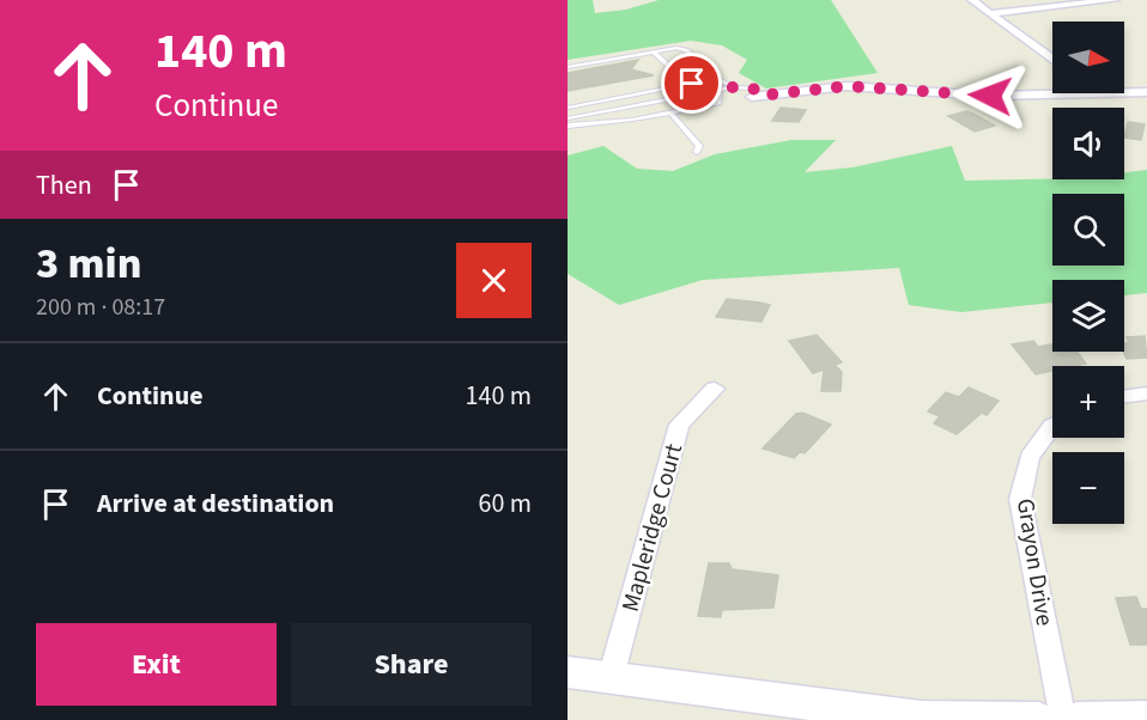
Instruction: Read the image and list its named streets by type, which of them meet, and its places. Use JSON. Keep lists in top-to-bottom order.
{
  "streets": {
    "street": ["Mapleridge Court", "Grayon Drive"]
  },
  "north": "right",
  "page": {
    "turn": ["140 m", "Continue"],
    "map_buttons": ["+", "−"],
    "then": "Then",
    "heading": ["3 min", "200 m · 08:17"],
    "list": [
      {
        "name": "Continue",
        "value": "140 m"
      },
      {
        "name": "Arrive at destination",
        "value": "60 m"
      }
    ],
    "buttons": ["Exit", "Share"]
  }
}
